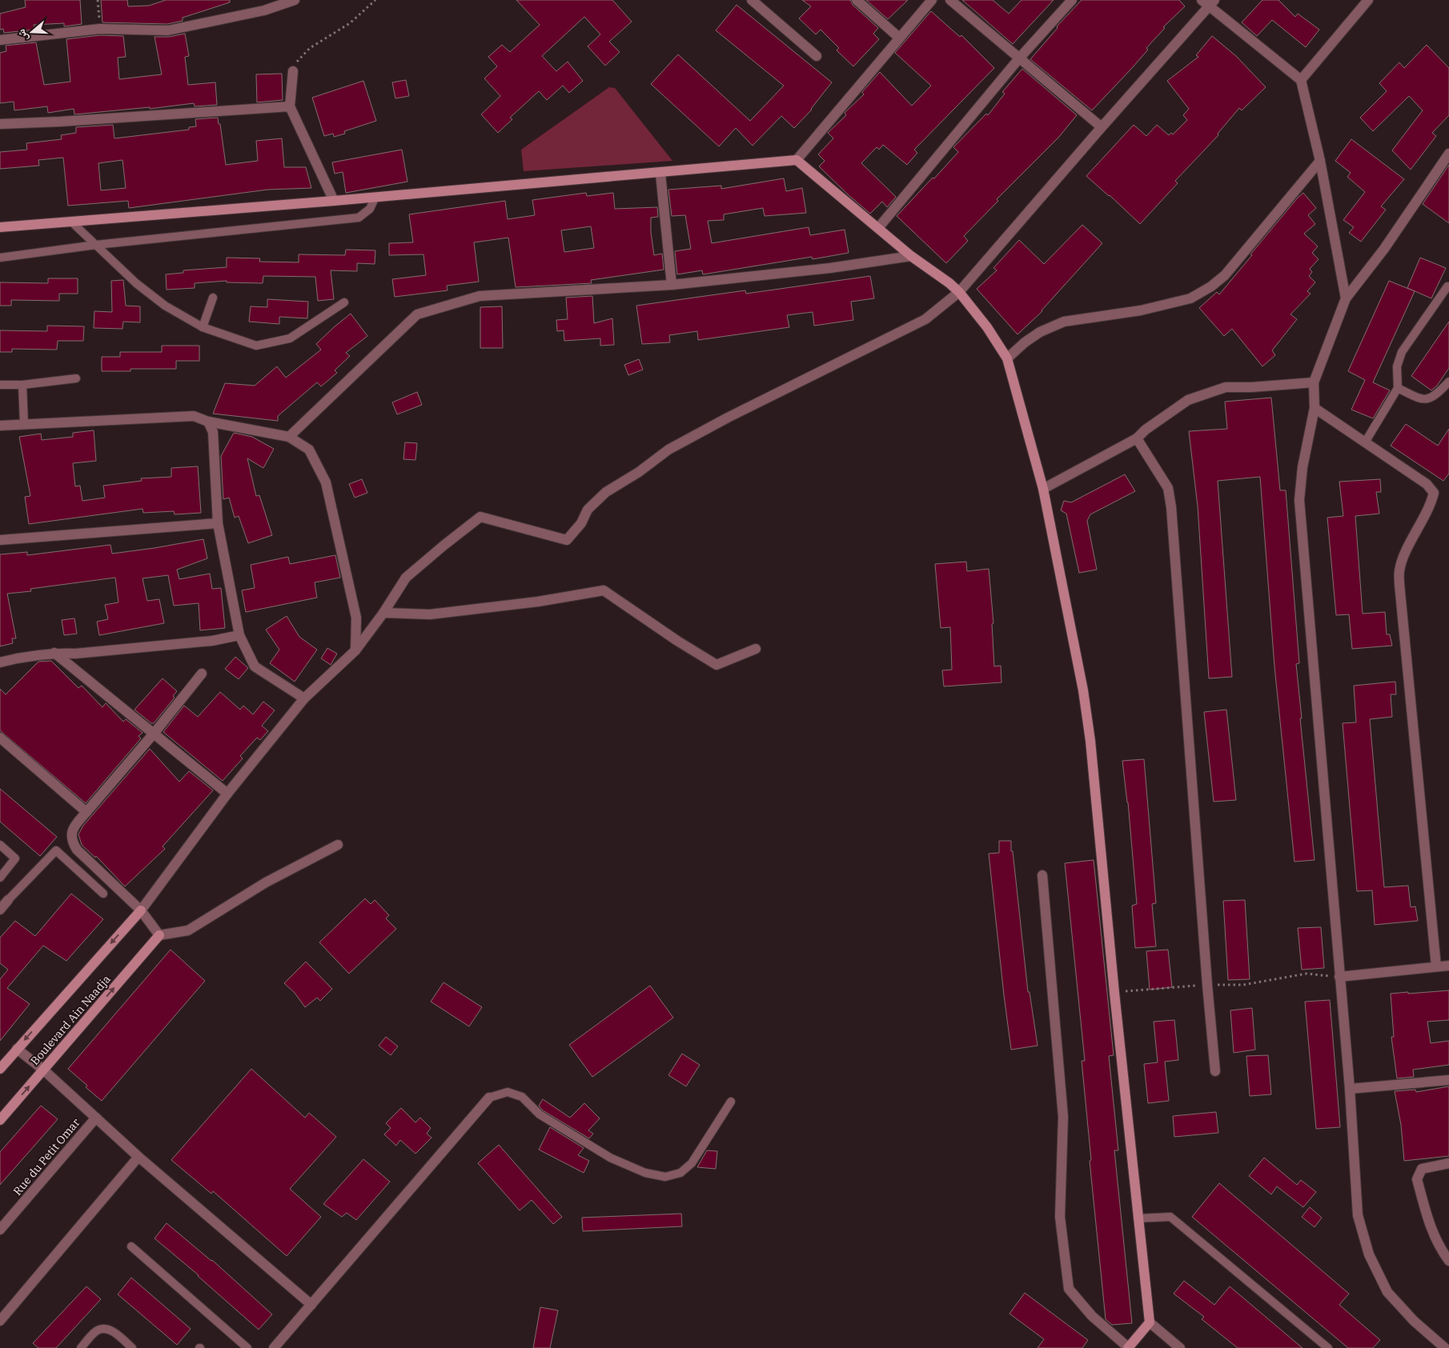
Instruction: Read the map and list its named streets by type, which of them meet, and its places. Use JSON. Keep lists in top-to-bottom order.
{
  "streets": {
    "street": ["Boulevard Ain Naadja", "Rue du Petit Omar"]
  },
  "north": "left"
}
